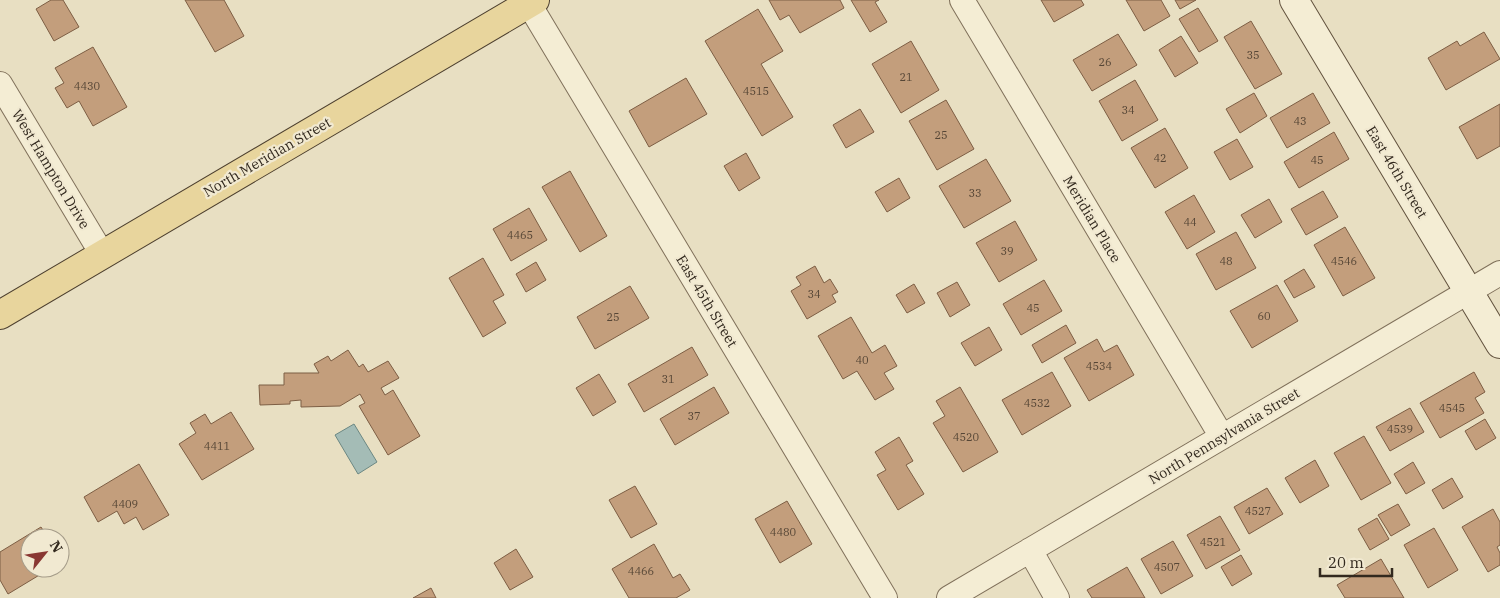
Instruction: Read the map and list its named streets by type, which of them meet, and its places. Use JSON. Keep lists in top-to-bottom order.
{
  "streets": {
    "main road": ["North Meridian Street", "East 46th Street"],
    "street": [
      "West Hampton Drive",
      "Meridian Place",
      "East 45th Street",
      "North Pennsylvania Street"
    ]
  },
  "crossings": [
    ["North Meridian Street", "West Hampton Drive"],
    ["North Meridian Street", "East 45th Street"],
    ["East 46th Street", "North Pennsylvania Street"],
    ["Meridian Place", "North Pennsylvania Street"]
  ],
  "house_numbers": [
    "35",
    "26",
    "21",
    "4430",
    "4515",
    "34",
    "43",
    "25",
    "42",
    "45",
    "33",
    "44",
    "4465",
    "39",
    "48",
    "4546",
    "34",
    "45",
    "60",
    "25",
    "40",
    "4534",
    "31",
    "4532",
    "4545",
    "37",
    "4539",
    "4520",
    "4411",
    "4409",
    "4527",
    "4480",
    "4521",
    "4507",
    "4466"
  ],
  "scale_bar": "20 m",
  "north": "top right"
}
